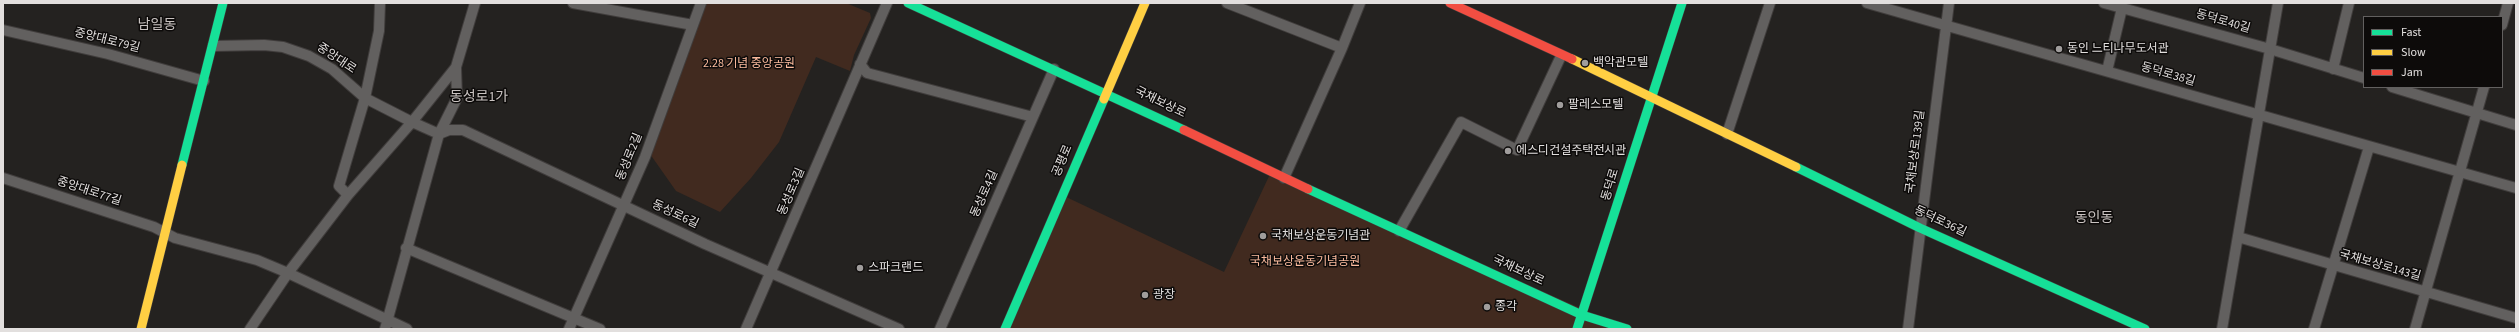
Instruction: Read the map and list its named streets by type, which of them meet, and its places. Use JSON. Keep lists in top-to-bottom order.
{
  "streets": {
    "main road": [
      "국채보상로",
      "공평로",
      "동덕로",
      "동덕로36길"
    ],
    "street": [
      "동덕로40길",
      "중앙대로79길",
      "중앙대로",
      "동덕로38길",
      "국채보상로139길",
      "동성로2길",
      "중앙대로77길",
      "동성로3길",
      "동성로4길",
      "동성로6길",
      "국채보상로143길"
    ]
  },
  "crossings": [
    ["동덕로38길", "국채보상로139길"],
    ["국채보상로", "공평로"],
    ["국채보상로", "동덕로"],
    ["국채보상로", "동성로4길"],
    ["국채보상로139길", "동덕로36길"],
    ["동성로2길", "동성로6길"],
    ["동덕로", "동덕로36길"],
    ["동성로3길", "동성로6길"]
  ],
  "districts": ["남일동", "동성로1가", "동인동"],
  "parks": ["2.28 기념 중앙공원", "국채보상운동기념공원"],
  "places": [
    "동인 느티나무도서관",
    "백악관모텔",
    "팔레스모텔",
    "에스디건설주택전시관",
    "국채보상운동기념관",
    "스파크랜드",
    "광장",
    "종각"
  ],
  "legend": ["Fast", "Slow", "Jam"]
}
